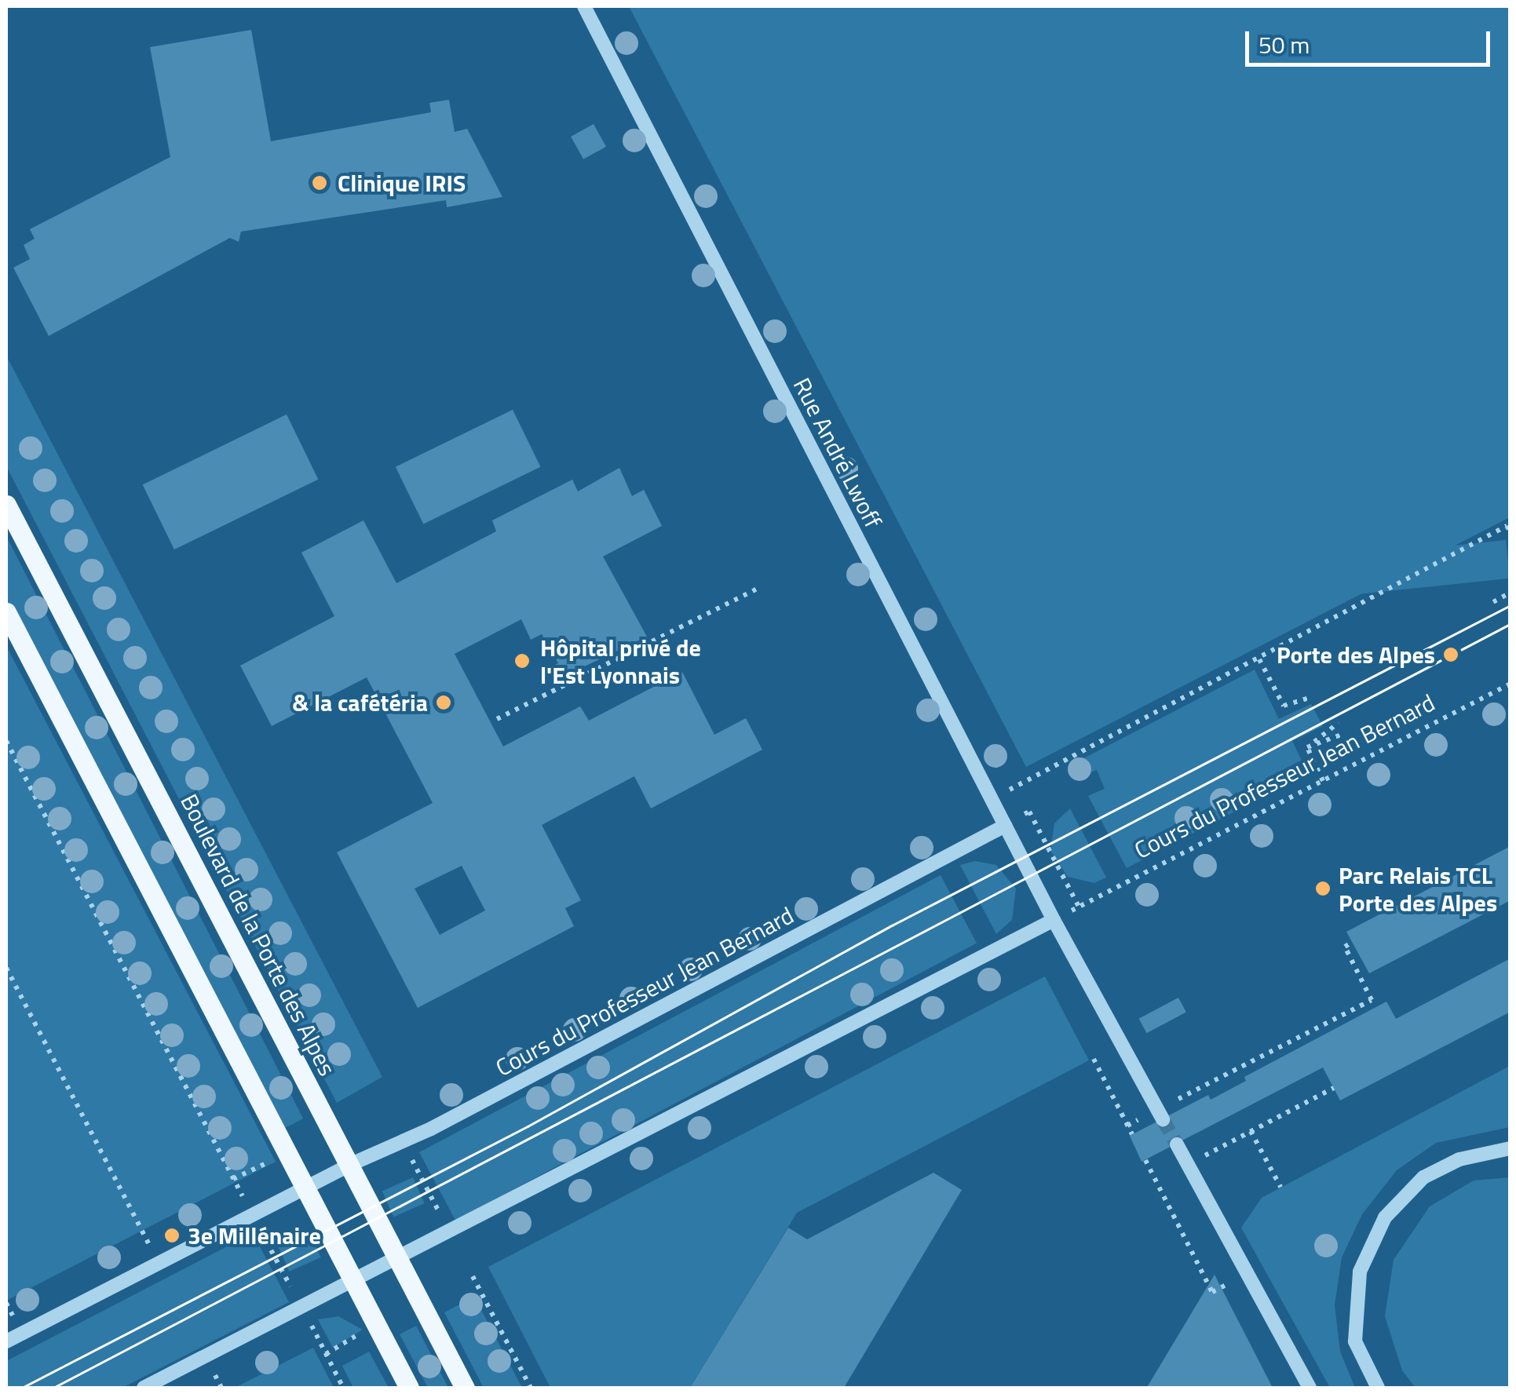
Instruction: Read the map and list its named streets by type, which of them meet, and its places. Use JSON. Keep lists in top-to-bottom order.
{
  "streets": {
    "main road": ["Boulevard de la Porte des Alpes"],
    "street": ["Rue André Lwoff", "Cours du Professeur Jean Bernard"]
  },
  "crossings": [
    ["Rue André Lwoff", "Cours du Professeur Jean Bernard"],
    ["Cours du Professeur Jean Bernard", "Boulevard de la Porte des Alpes"]
  ],
  "places": [
    "Clinique IRIS",
    "Porte des Alpes",
    "Hôpital privé de l'Est Lyonnais",
    "& la cafétéria",
    "Parc Relais TCL Porte des Alpes",
    "3e Millénaire"
  ],
  "scale_bar": "50 m"
}
